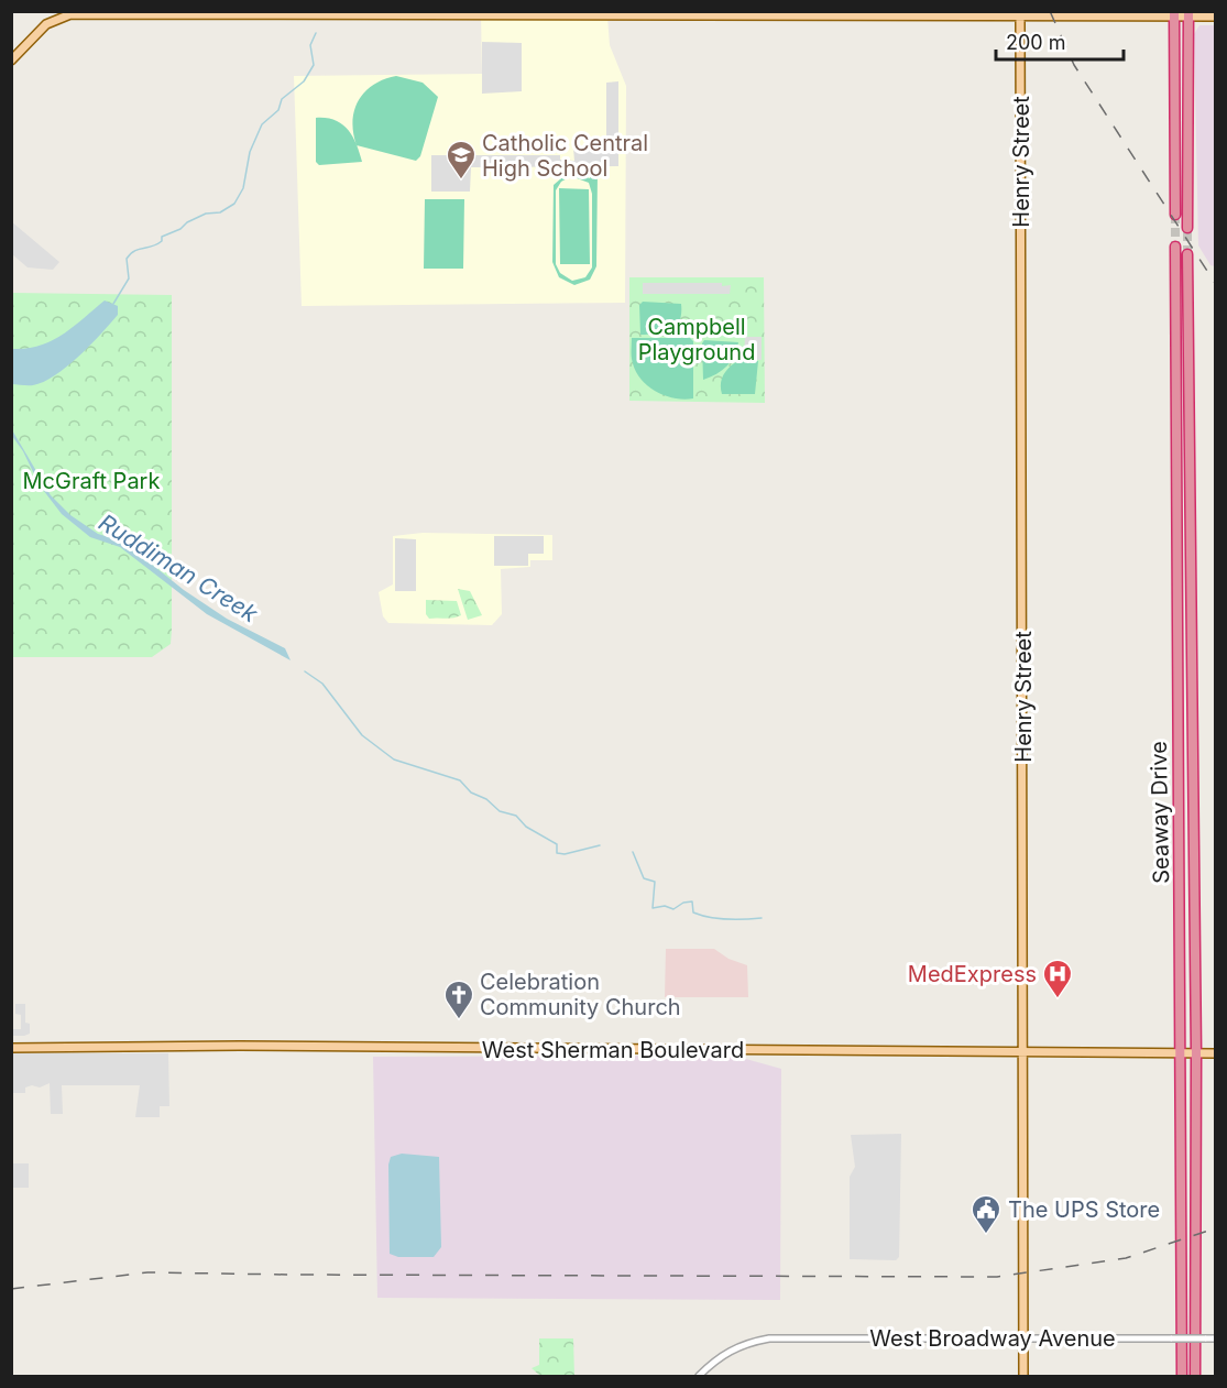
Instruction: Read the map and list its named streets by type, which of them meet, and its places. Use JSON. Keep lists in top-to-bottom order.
{
  "streets": {
    "highway": ["Seaway Drive"],
    "main road": ["Henry Street", "West Sherman Boulevard"],
    "street": ["West Broadway Avenue"]
  },
  "crossings": [
    ["Henry Street", "West Sherman Boulevard"],
    ["Henry Street", "West Broadway Avenue"],
    ["Seaway Drive", "West Sherman Boulevard"]
  ],
  "water": ["Ruddiman Creek"],
  "parks": ["Campbell Playground", "McGraft Park"],
  "places": {
    "school or university": ["Catholic Central High School"],
    "hospital": ["MedExpress"],
    "church": ["Celebration Community Church"],
    "public building": ["The UPS Store"]
  },
  "scale_bar": "200 m"
}
